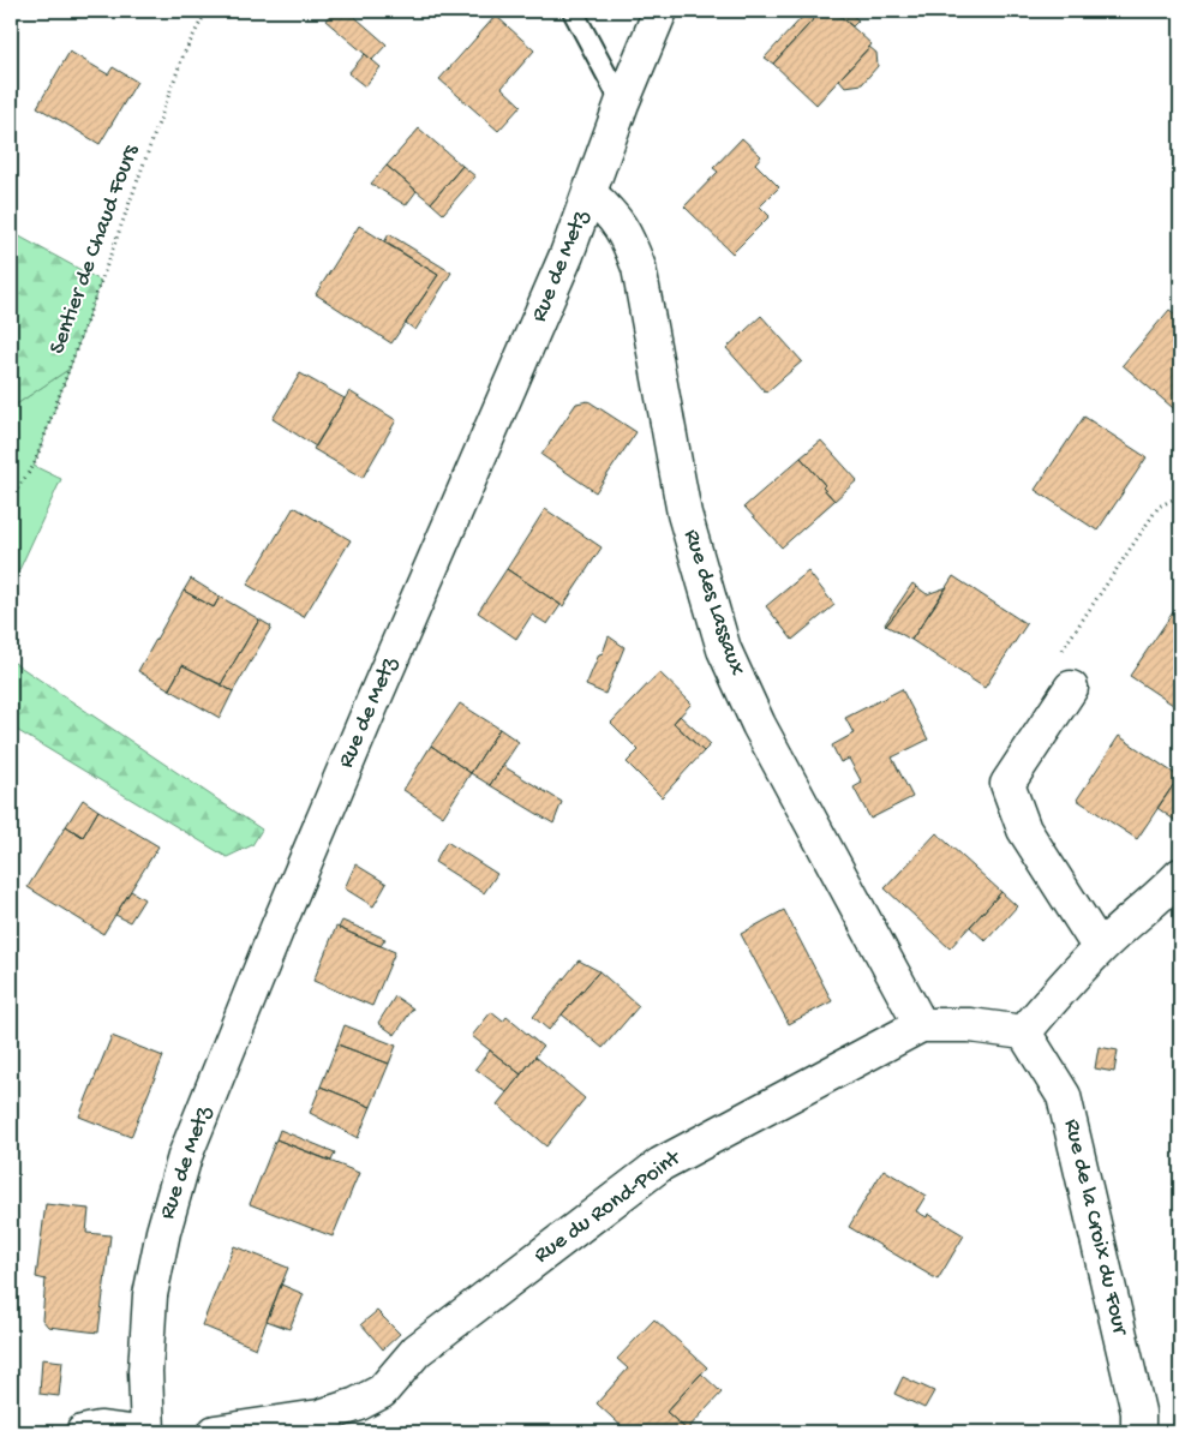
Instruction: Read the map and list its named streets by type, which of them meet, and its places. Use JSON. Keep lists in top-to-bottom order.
{
  "streets": {
    "street": [
      "Rue de Metz",
      "Rue des Lassaux",
      "Rue du Rond-Point",
      "Rue de la Croix du Four"
    ],
    "path": ["Sentier de Chaud Fours"]
  },
  "crossings": [
    ["Rue de Metz", "Rue des Lassaux"],
    ["Rue des Lassaux", "Rue du Rond-Point"],
    ["Rue du Rond-Point", "Rue de la Croix du Four"]
  ]
}
